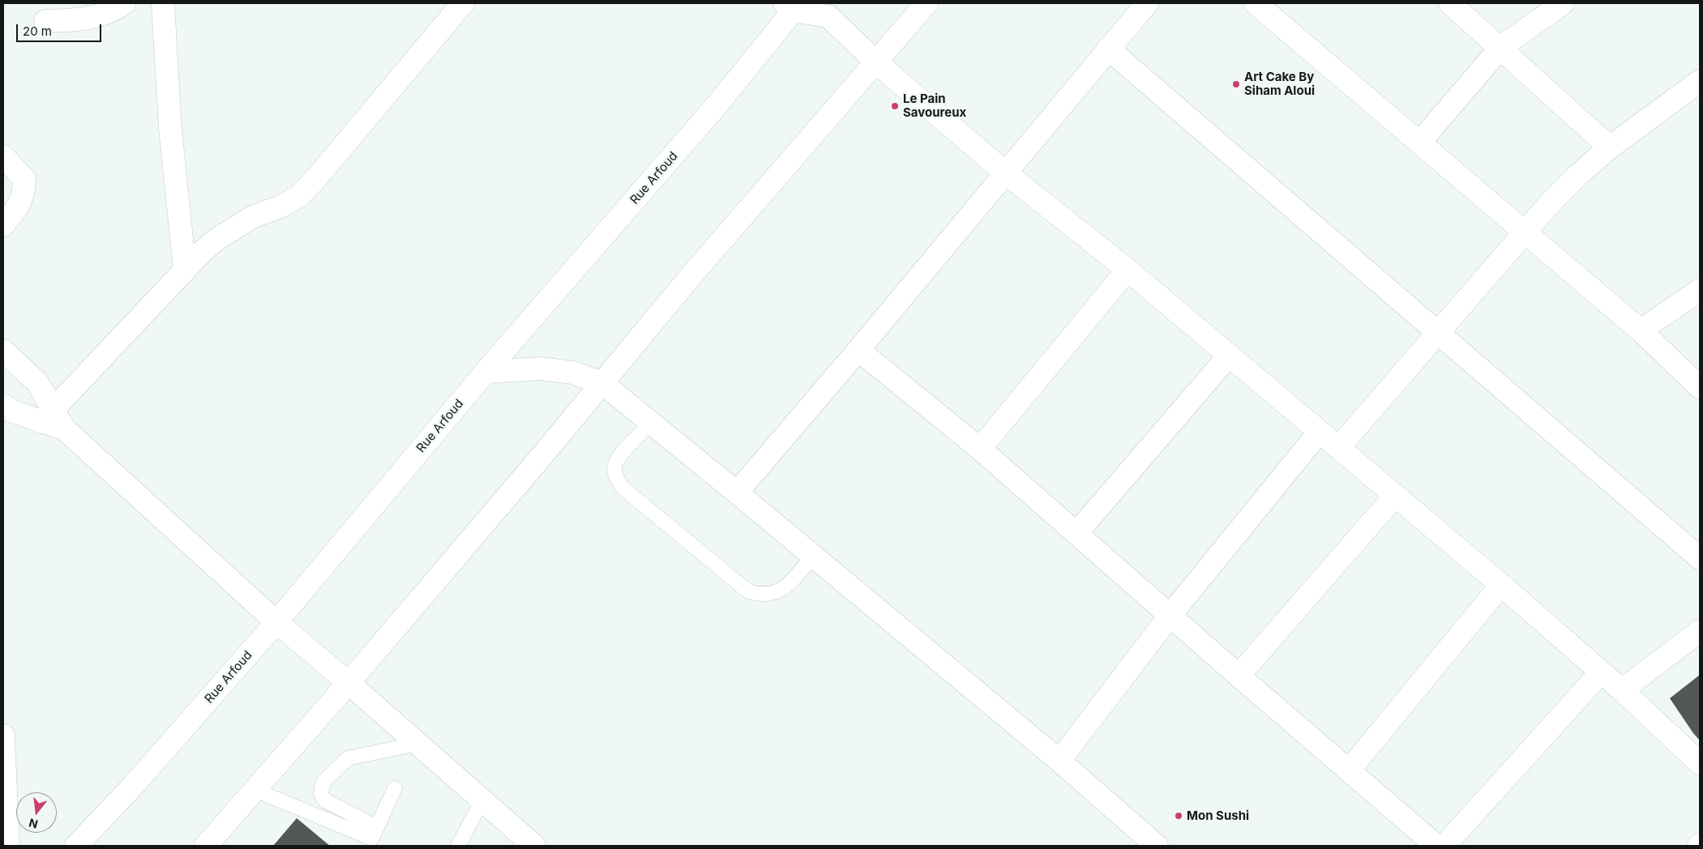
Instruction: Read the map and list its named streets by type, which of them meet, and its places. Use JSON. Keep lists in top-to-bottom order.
{
  "streets": {
    "street": ["Rue Arfoud"]
  },
  "places": ["Art Cake By Siham Aloui", "Le Pain Savoureux", "Mon Sushi"],
  "scale_bar": "20 m",
  "north": "bottom"
}
